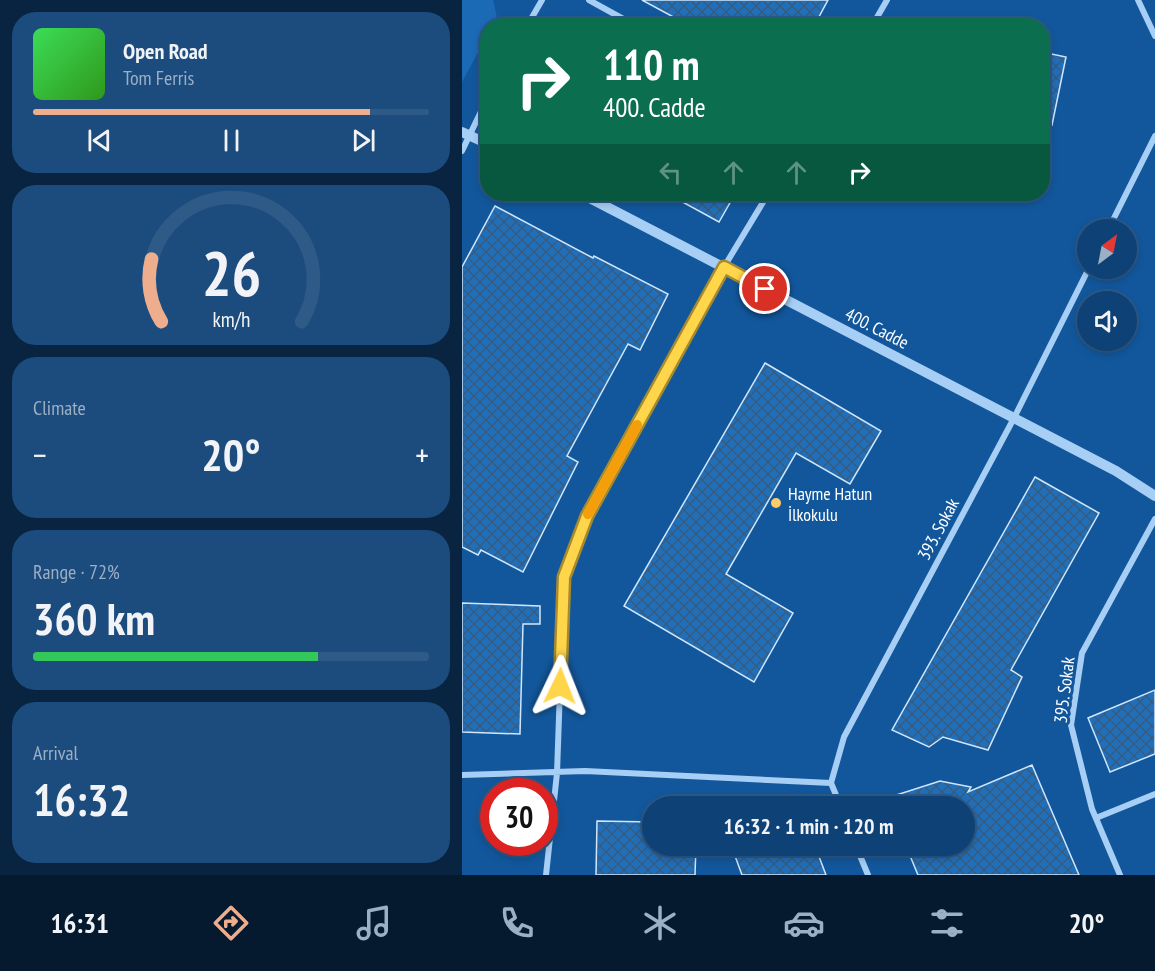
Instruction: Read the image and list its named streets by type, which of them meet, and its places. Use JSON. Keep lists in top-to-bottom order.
{
  "streets": {
    "street": ["400. Cadde", "393. Sokak", "395. Sokak"]
  },
  "crossings": [
    ["400. Cadde", "393. Sokak"]
  ],
  "places": ["Hayme Hatun İlkokulu"],
  "north": "top right",
  "page": {
    "turn": ["110 m", "400. Cadde"],
    "song": ["Open Road", "Tom Ferris"],
    "tile": [
      "Climate",
      ["Range · 72%", "360 km"],
      ["Arrival", "16:32"]
    ],
    "heat": ["−", "20°", "+"],
    "limit": "30",
    "trip": "16:32 · 1 min · 120 m",
    "tabs": ["16:31", "20°"],
    "gauge": ["26", "km/h"]
  }
}
